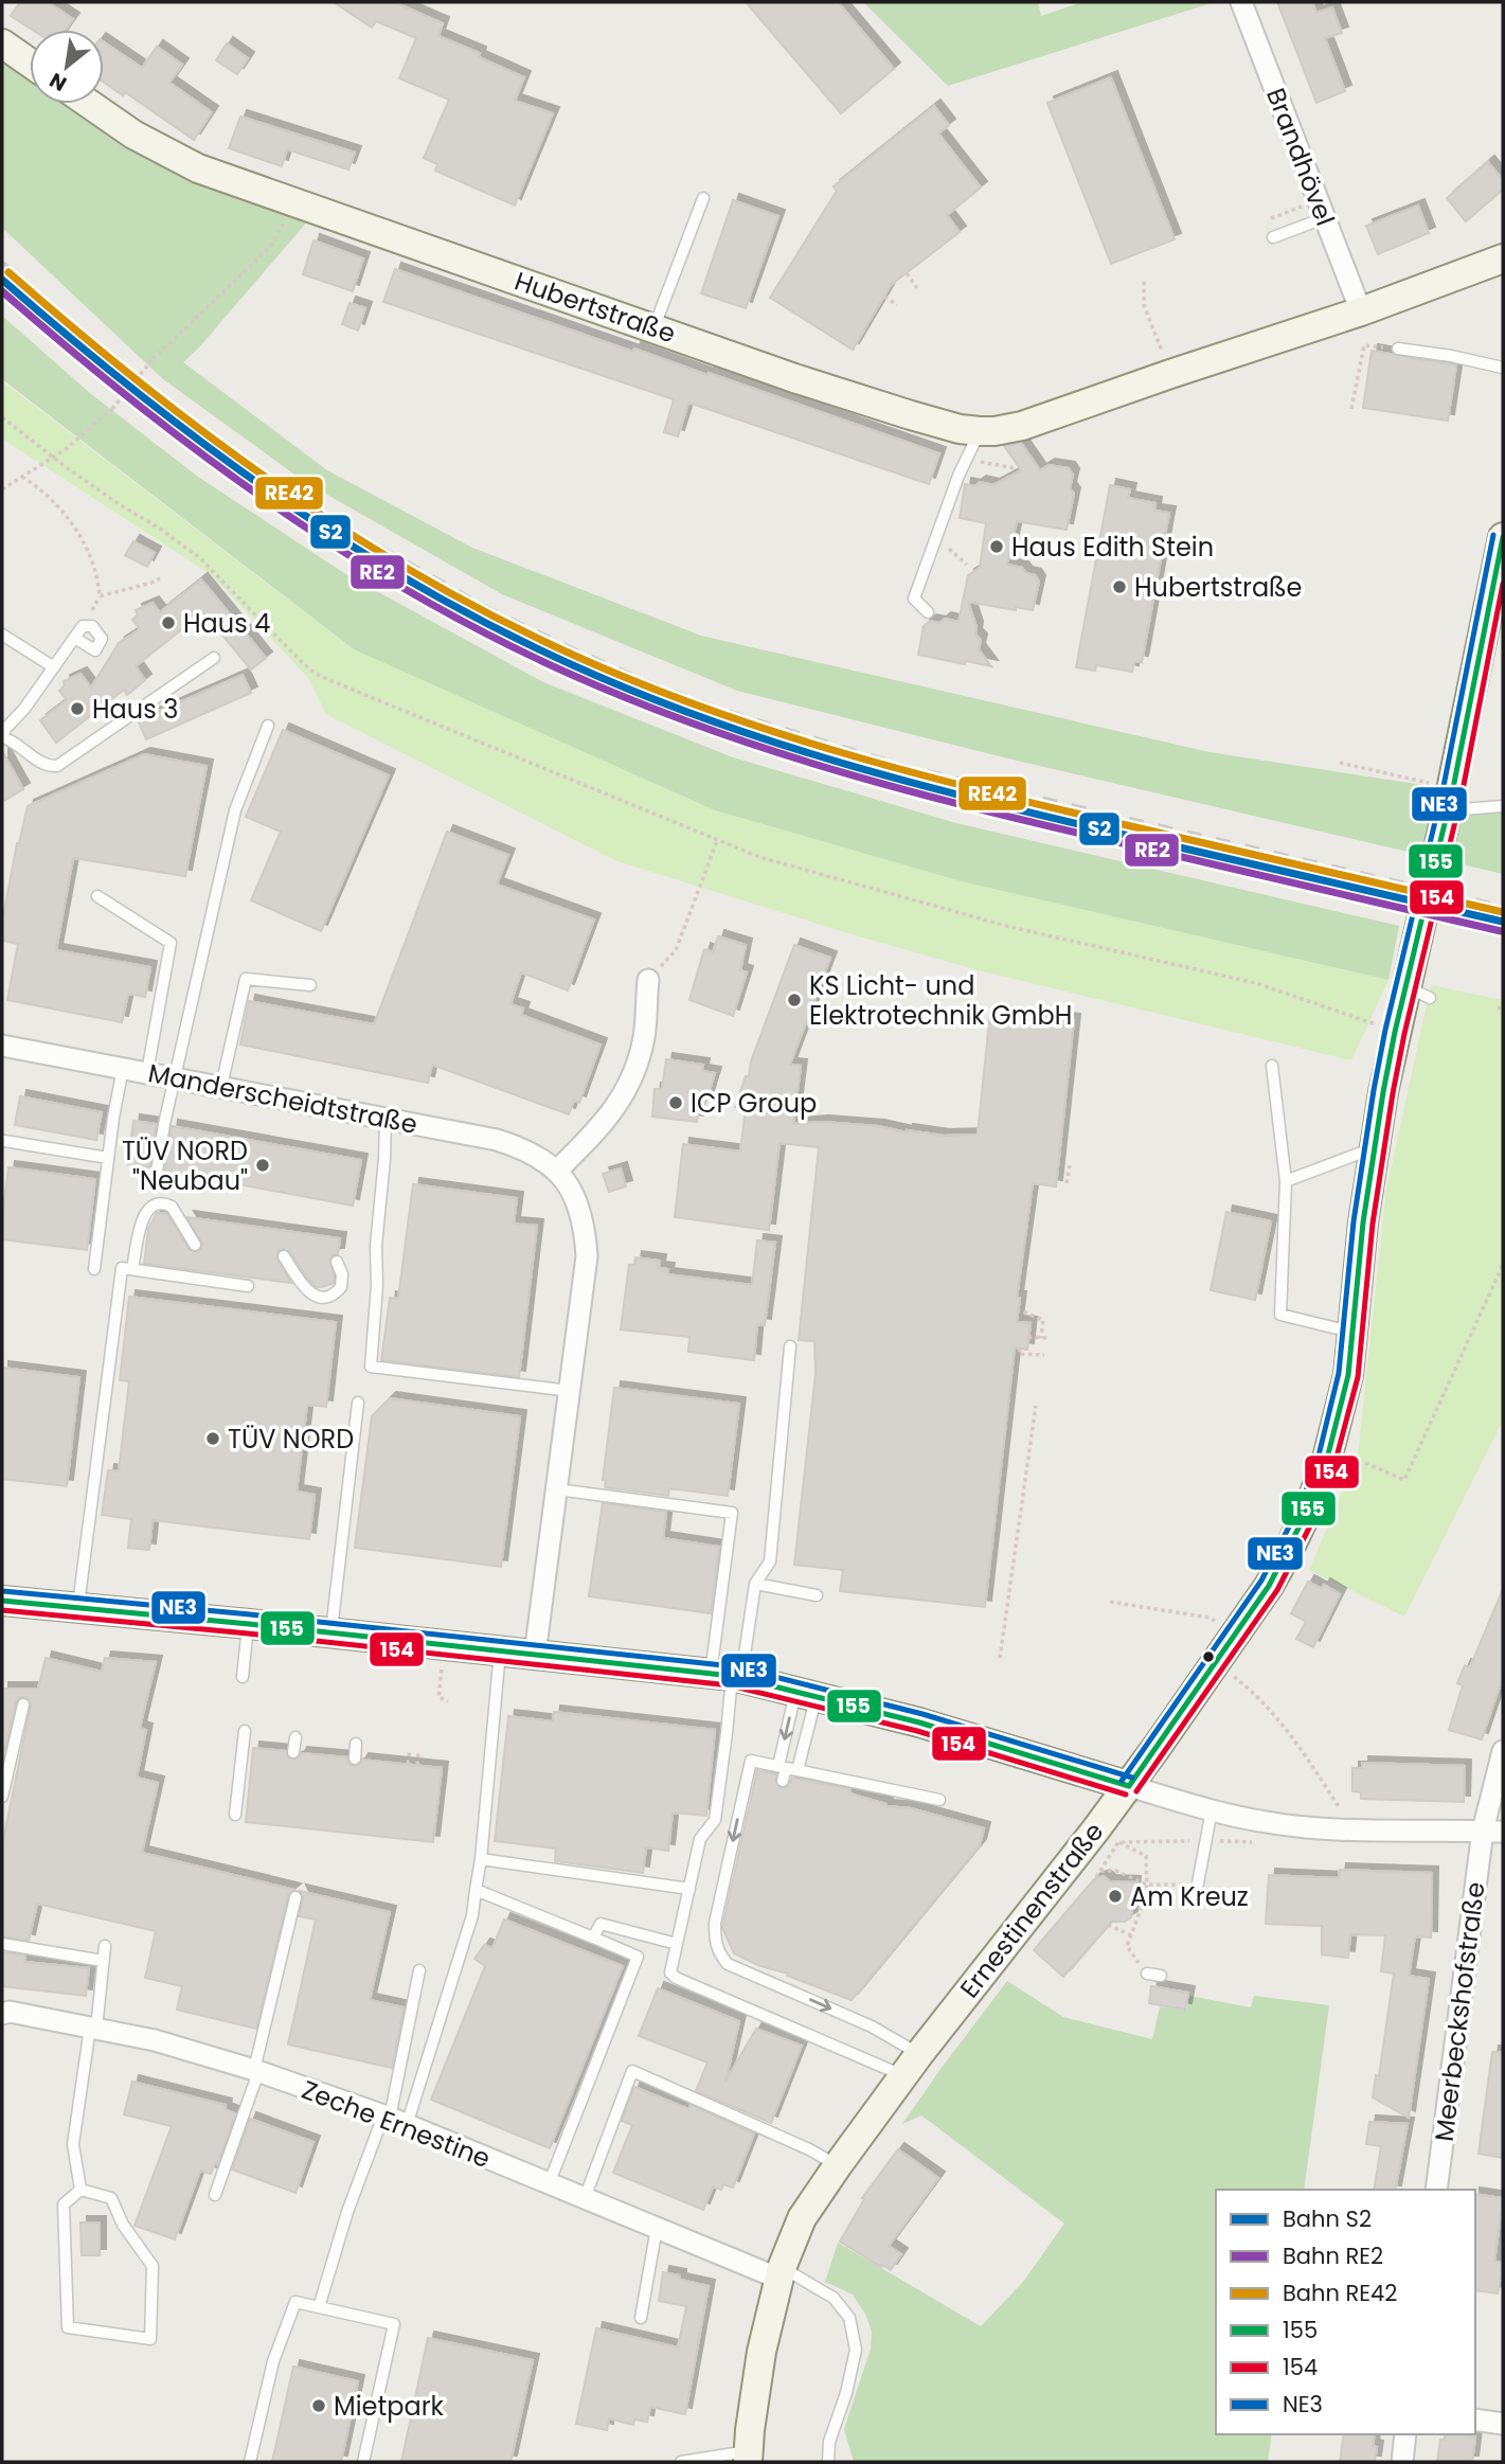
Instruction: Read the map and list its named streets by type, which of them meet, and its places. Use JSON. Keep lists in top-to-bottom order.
{
  "streets": {
    "street": [
      "Brandhövel",
      "Hubertstraße",
      "Manderscheidtstraße",
      "Ernestinenstraße",
      "Meerbeckshofstraße",
      "Zeche Ernestine"
    ]
  },
  "crossings": [
    ["Brandhövel", "Hubertstraße"],
    ["Ernestinenstraße", "Zeche Ernestine"]
  ],
  "places": [
    "Haus Edith Stein",
    "Hubertstraße",
    "Haus 4",
    "Haus 3",
    "KS Licht- und Elektrotechnik GmbH",
    "ICP Group",
    "TÜV NORD \"Neubau\"",
    "TÜV NORD",
    "Am Kreuz",
    "Mietpark"
  ],
  "lines": [
    "rail line RE42",
    "rail line S2",
    "rail line RE2",
    "transit line NE3",
    "transit line 155",
    "transit line 154"
  ],
  "legend": [
    "Bahn S2",
    "Bahn RE2",
    "Bahn RE42",
    "155",
    "154",
    "NE3"
  ],
  "north": "bottom left"
}
